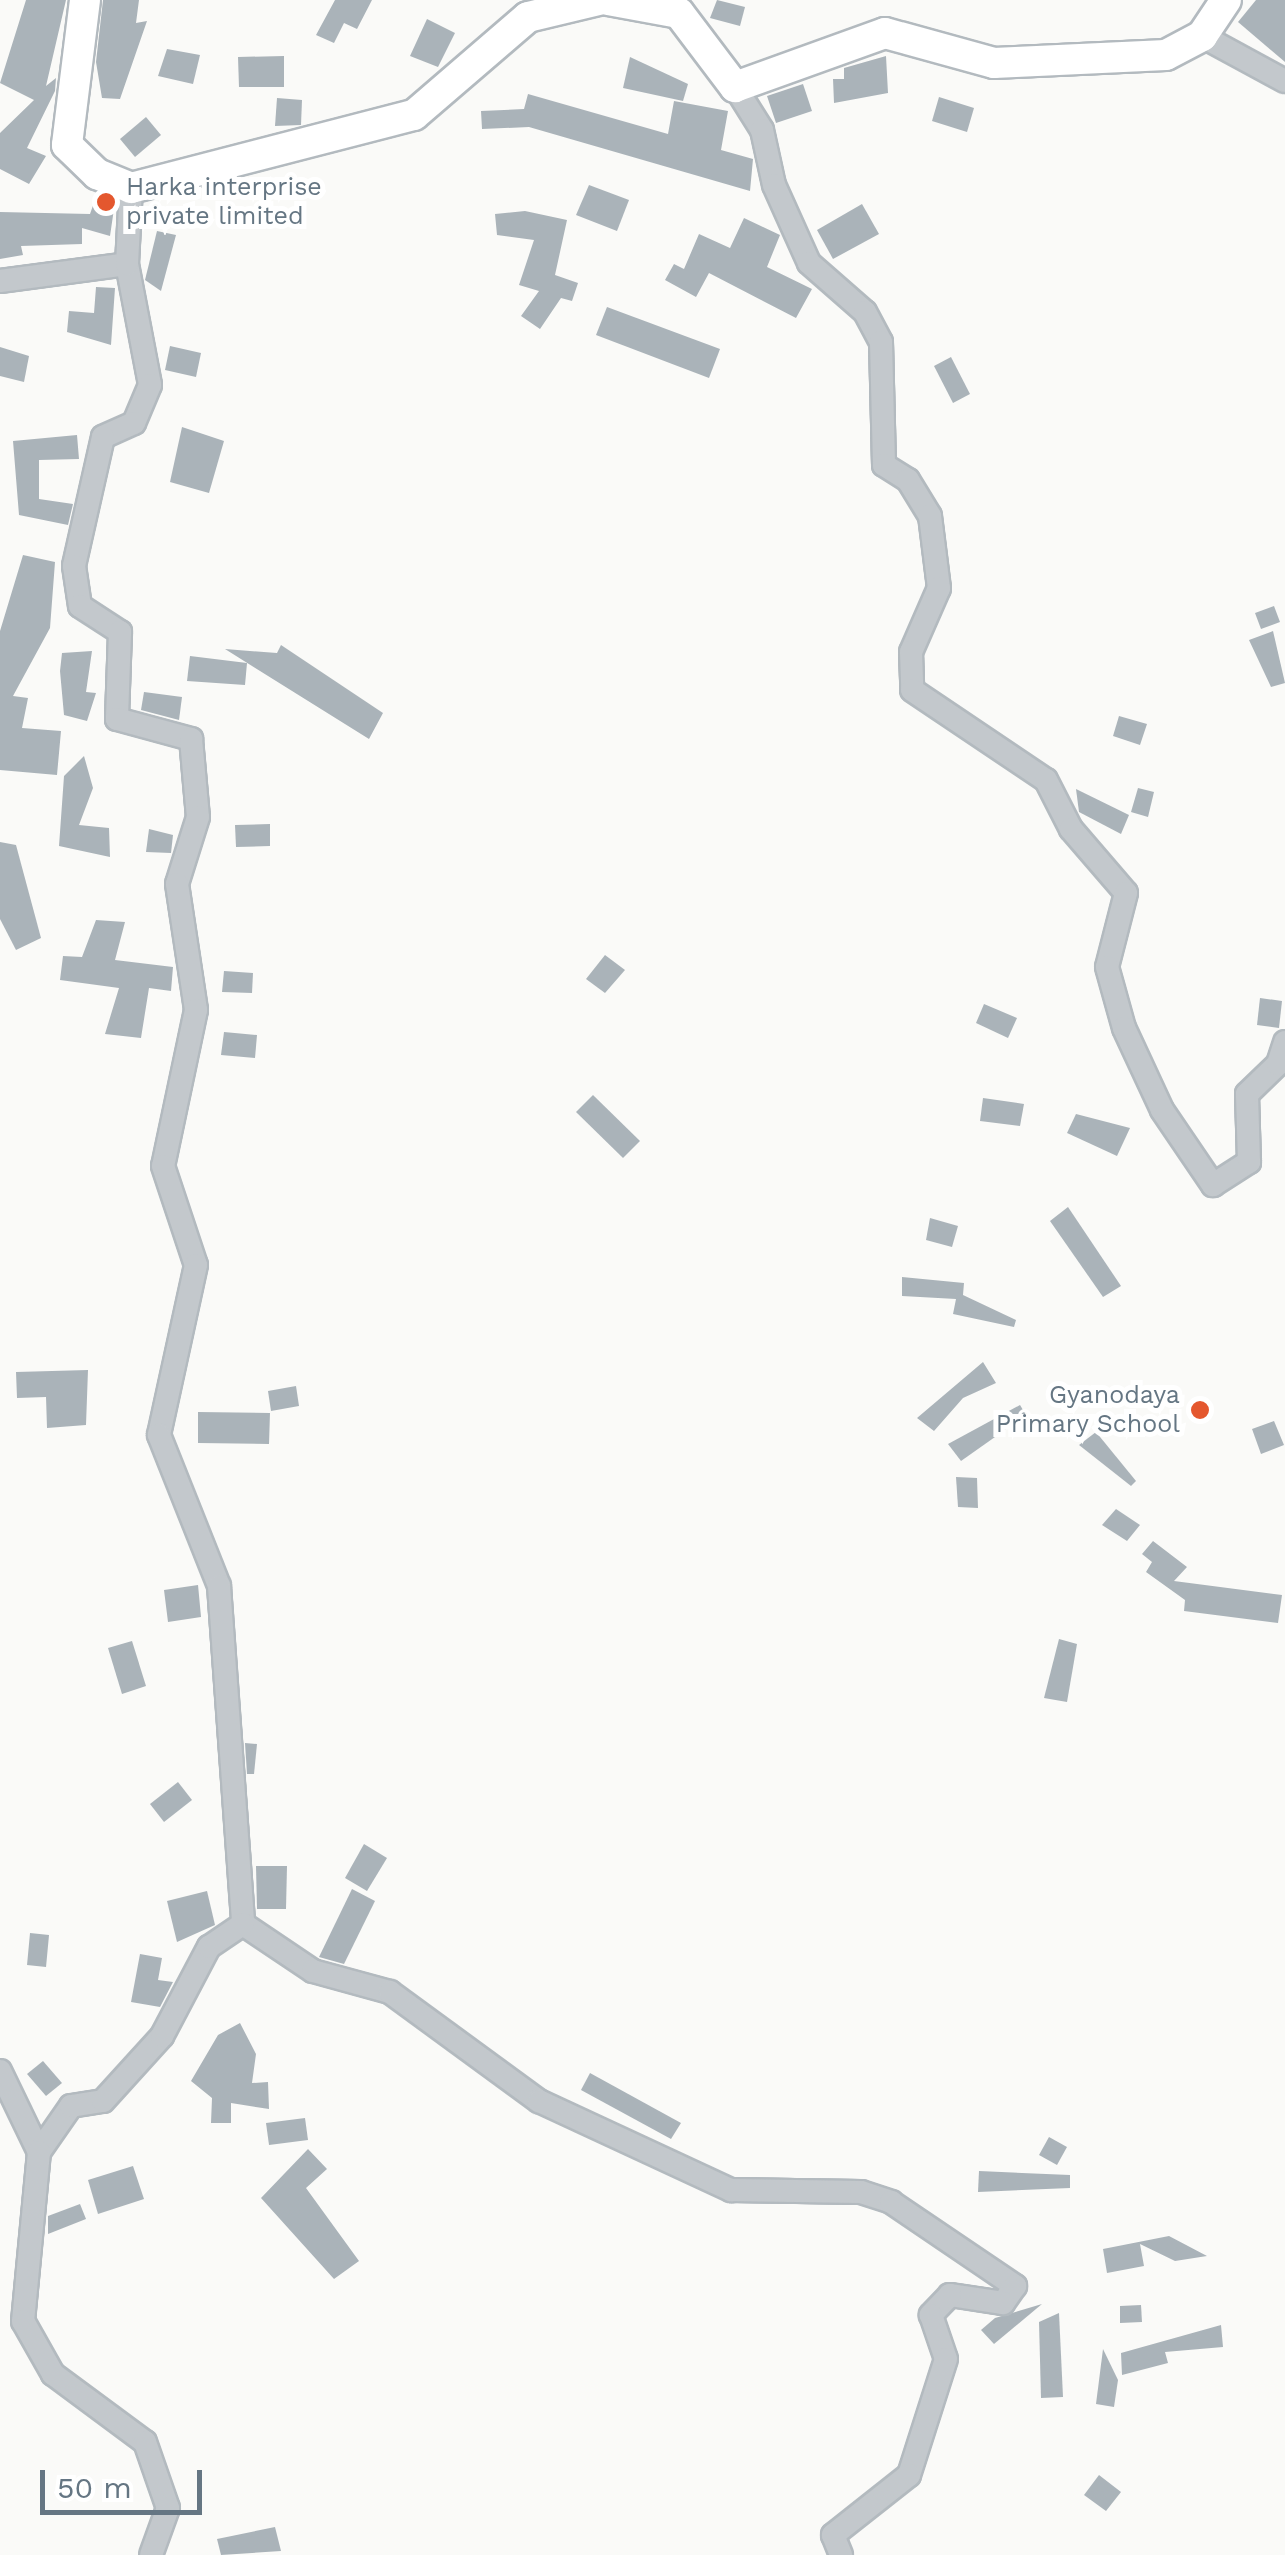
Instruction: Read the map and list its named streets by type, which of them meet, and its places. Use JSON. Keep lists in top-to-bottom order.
{
  "places": ["Harka interprise private limited", "Gyanodaya Primary School"],
  "scale_bar": "50 m"
}
